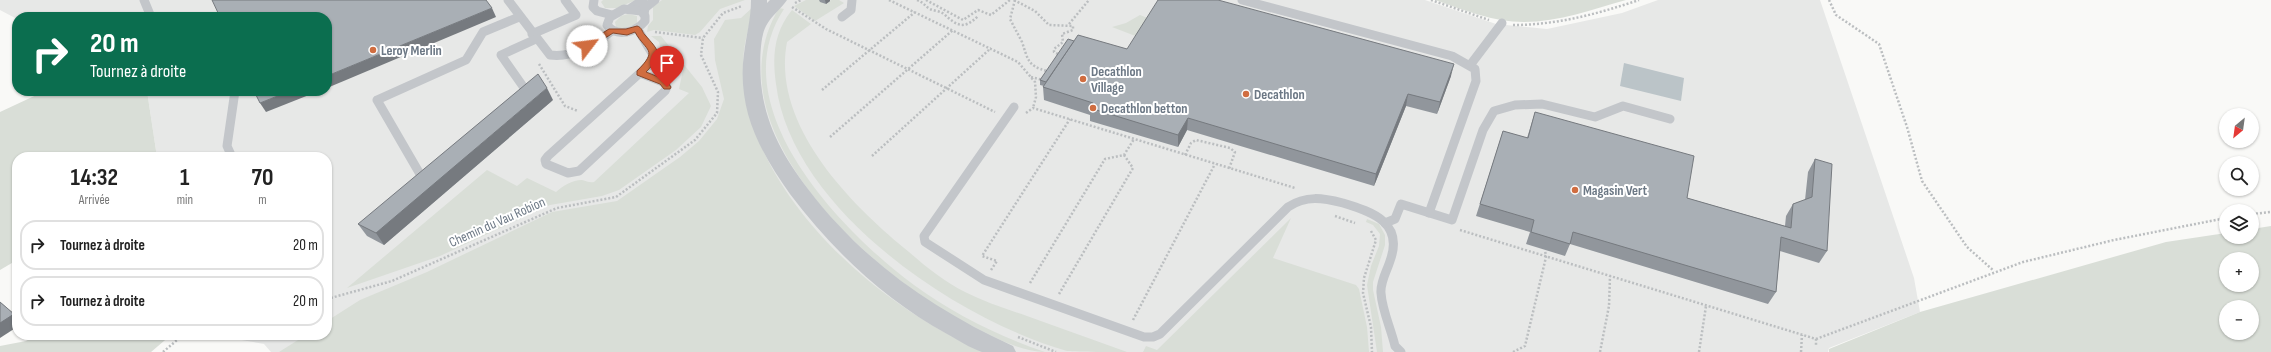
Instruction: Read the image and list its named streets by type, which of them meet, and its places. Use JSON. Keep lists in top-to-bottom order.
{
  "streets": {
    "path": ["Chemin du Vau Robion"]
  },
  "places": [
    "Leroy Merlin",
    "Decathlon Village",
    "Decathlon",
    "Decathlon betton",
    "Magasin Vert"
  ],
  "north": "bottom left",
  "page": {
    "turn": ["20 m", "Tournez à droite"],
    "map_buttons": ["+", "−"],
    "eta": [
      "14:32",
      "Arrivée",
      "1",
      "min",
      "70",
      "m"
    ],
    "list": [
      {
        "name": "Tournez à droite",
        "value": "20 m"
      },
      {
        "name": "Tournez à droite",
        "value": "20 m"
      }
    ]
  }
}
